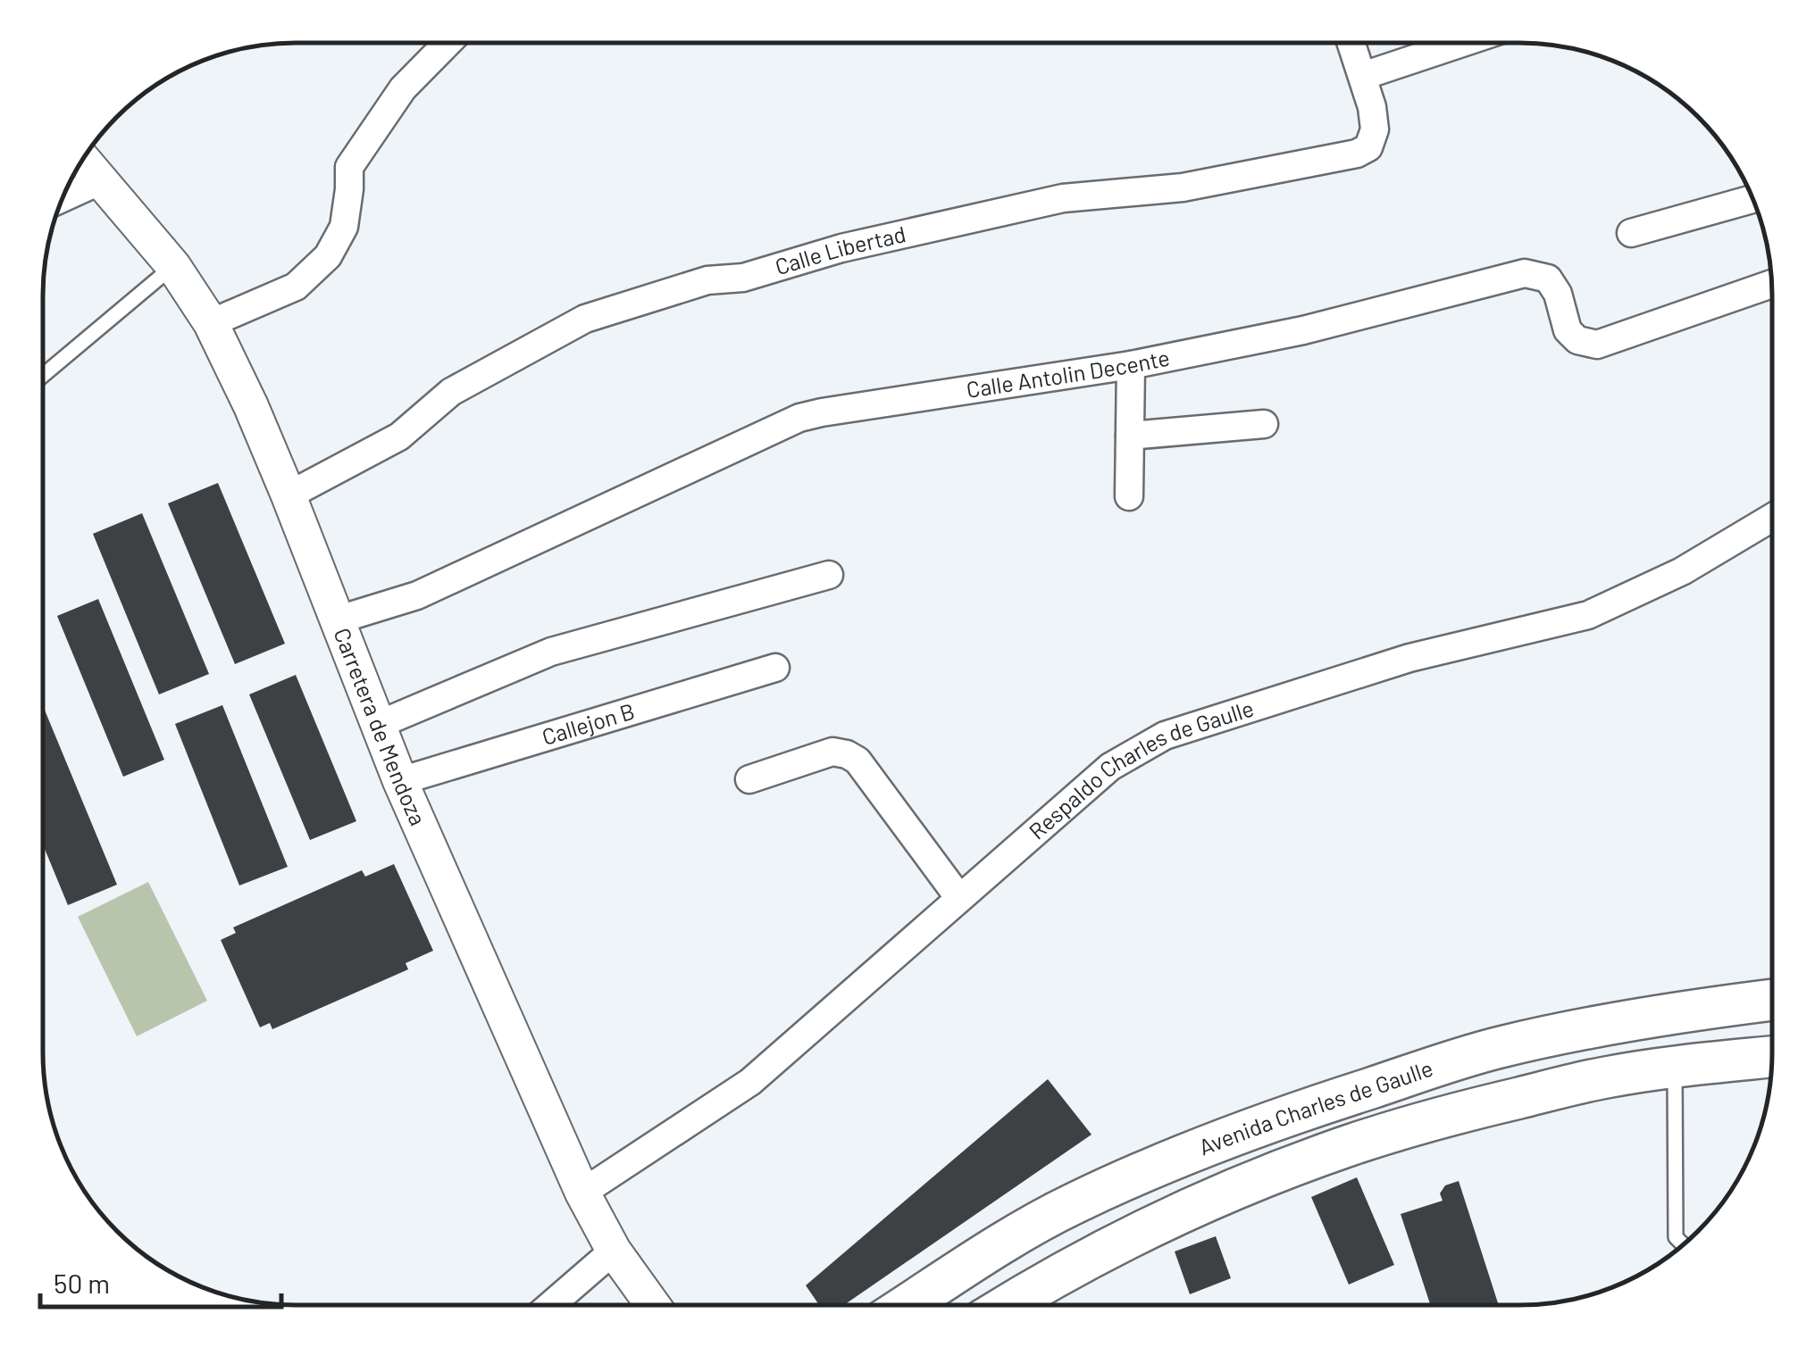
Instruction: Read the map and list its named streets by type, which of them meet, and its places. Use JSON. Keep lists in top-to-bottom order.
{
  "streets": {
    "main road": ["Avenida Charles de Gaulle"],
    "street": [
      "Calle Libertad",
      "Calle Antolin Decente",
      "Callejon B",
      "Carretera de Mendoza",
      "Respaldo Charles de Gaulle"
    ]
  },
  "crossings": [
    ["Calle Libertad", "Carretera de Mendoza"],
    ["Calle Antolin Decente", "Carretera de Mendoza"],
    ["Callejon B", "Carretera de Mendoza"],
    ["Carretera de Mendoza", "Respaldo Charles de Gaulle"]
  ],
  "scale_bar": "50 m"
}
